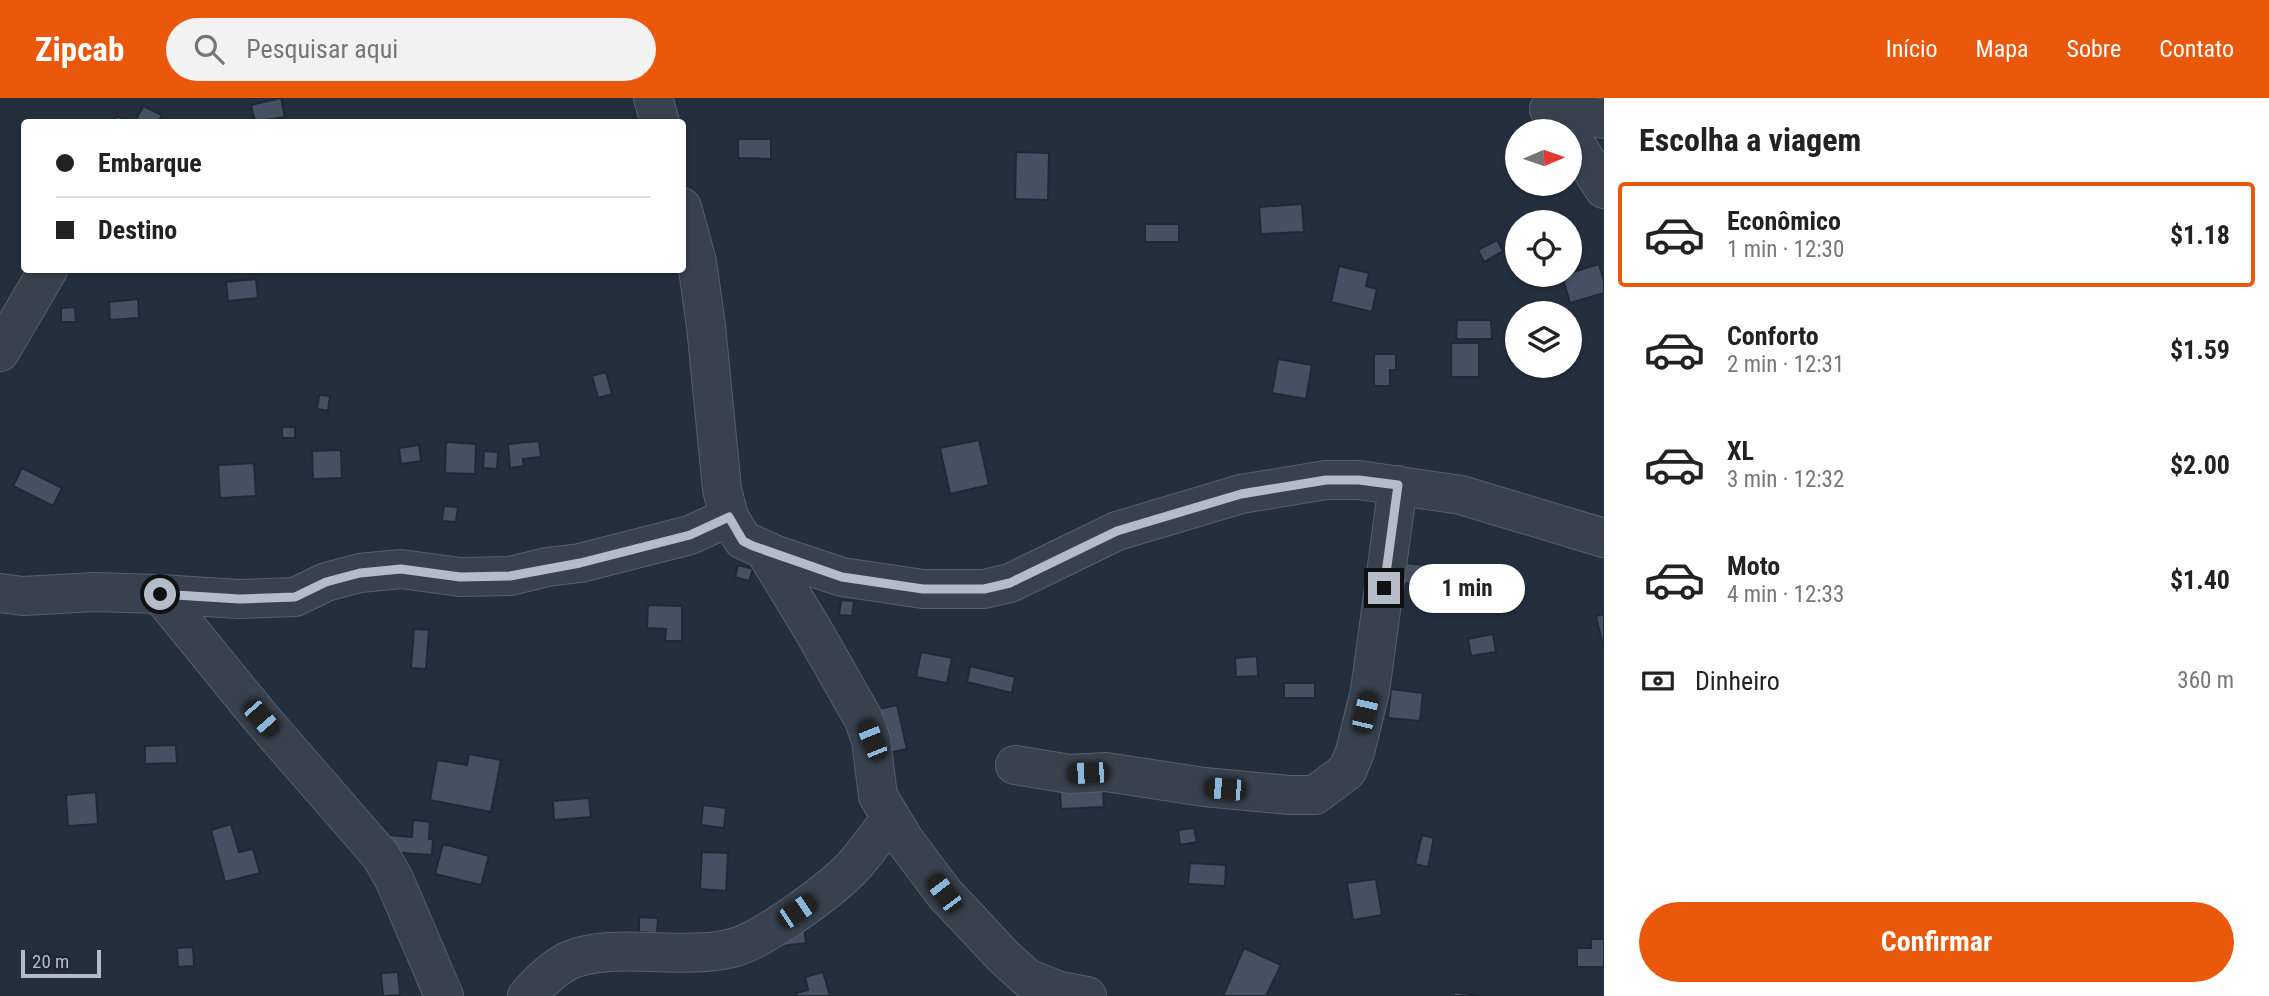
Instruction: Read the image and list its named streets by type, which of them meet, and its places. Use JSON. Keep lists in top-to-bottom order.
{
  "scale_bar": "20 m",
  "north": "right",
  "page": {
    "header": "Zipcab",
    "search": "Pesquisar aqui",
    "nav": [
      "Início",
      "Mapa",
      "Sobre",
      "Contato"
    ],
    "heading": "Escolha a viagem",
    "banner": ["Embarque", "Destino"],
    "list": [
      {
        "name": "Econômico",
        "note": "1 min · 12:30",
        "value": "$1.18"
      },
      {
        "name": "Conforto",
        "note": "2 min · 12:31",
        "value": "$1.59"
      },
      {
        "name": "XL",
        "note": "3 min · 12:32",
        "value": "$2.00"
      },
      {
        "name": "Moto",
        "note": "4 min · 12:33",
        "value": "$1.40"
      }
    ],
    "bubble": "1 min",
    "pay": ["Dinheiro", "360 m"],
    "buttons": "Confirmar",
    "scale": "20 m"
  }
}
